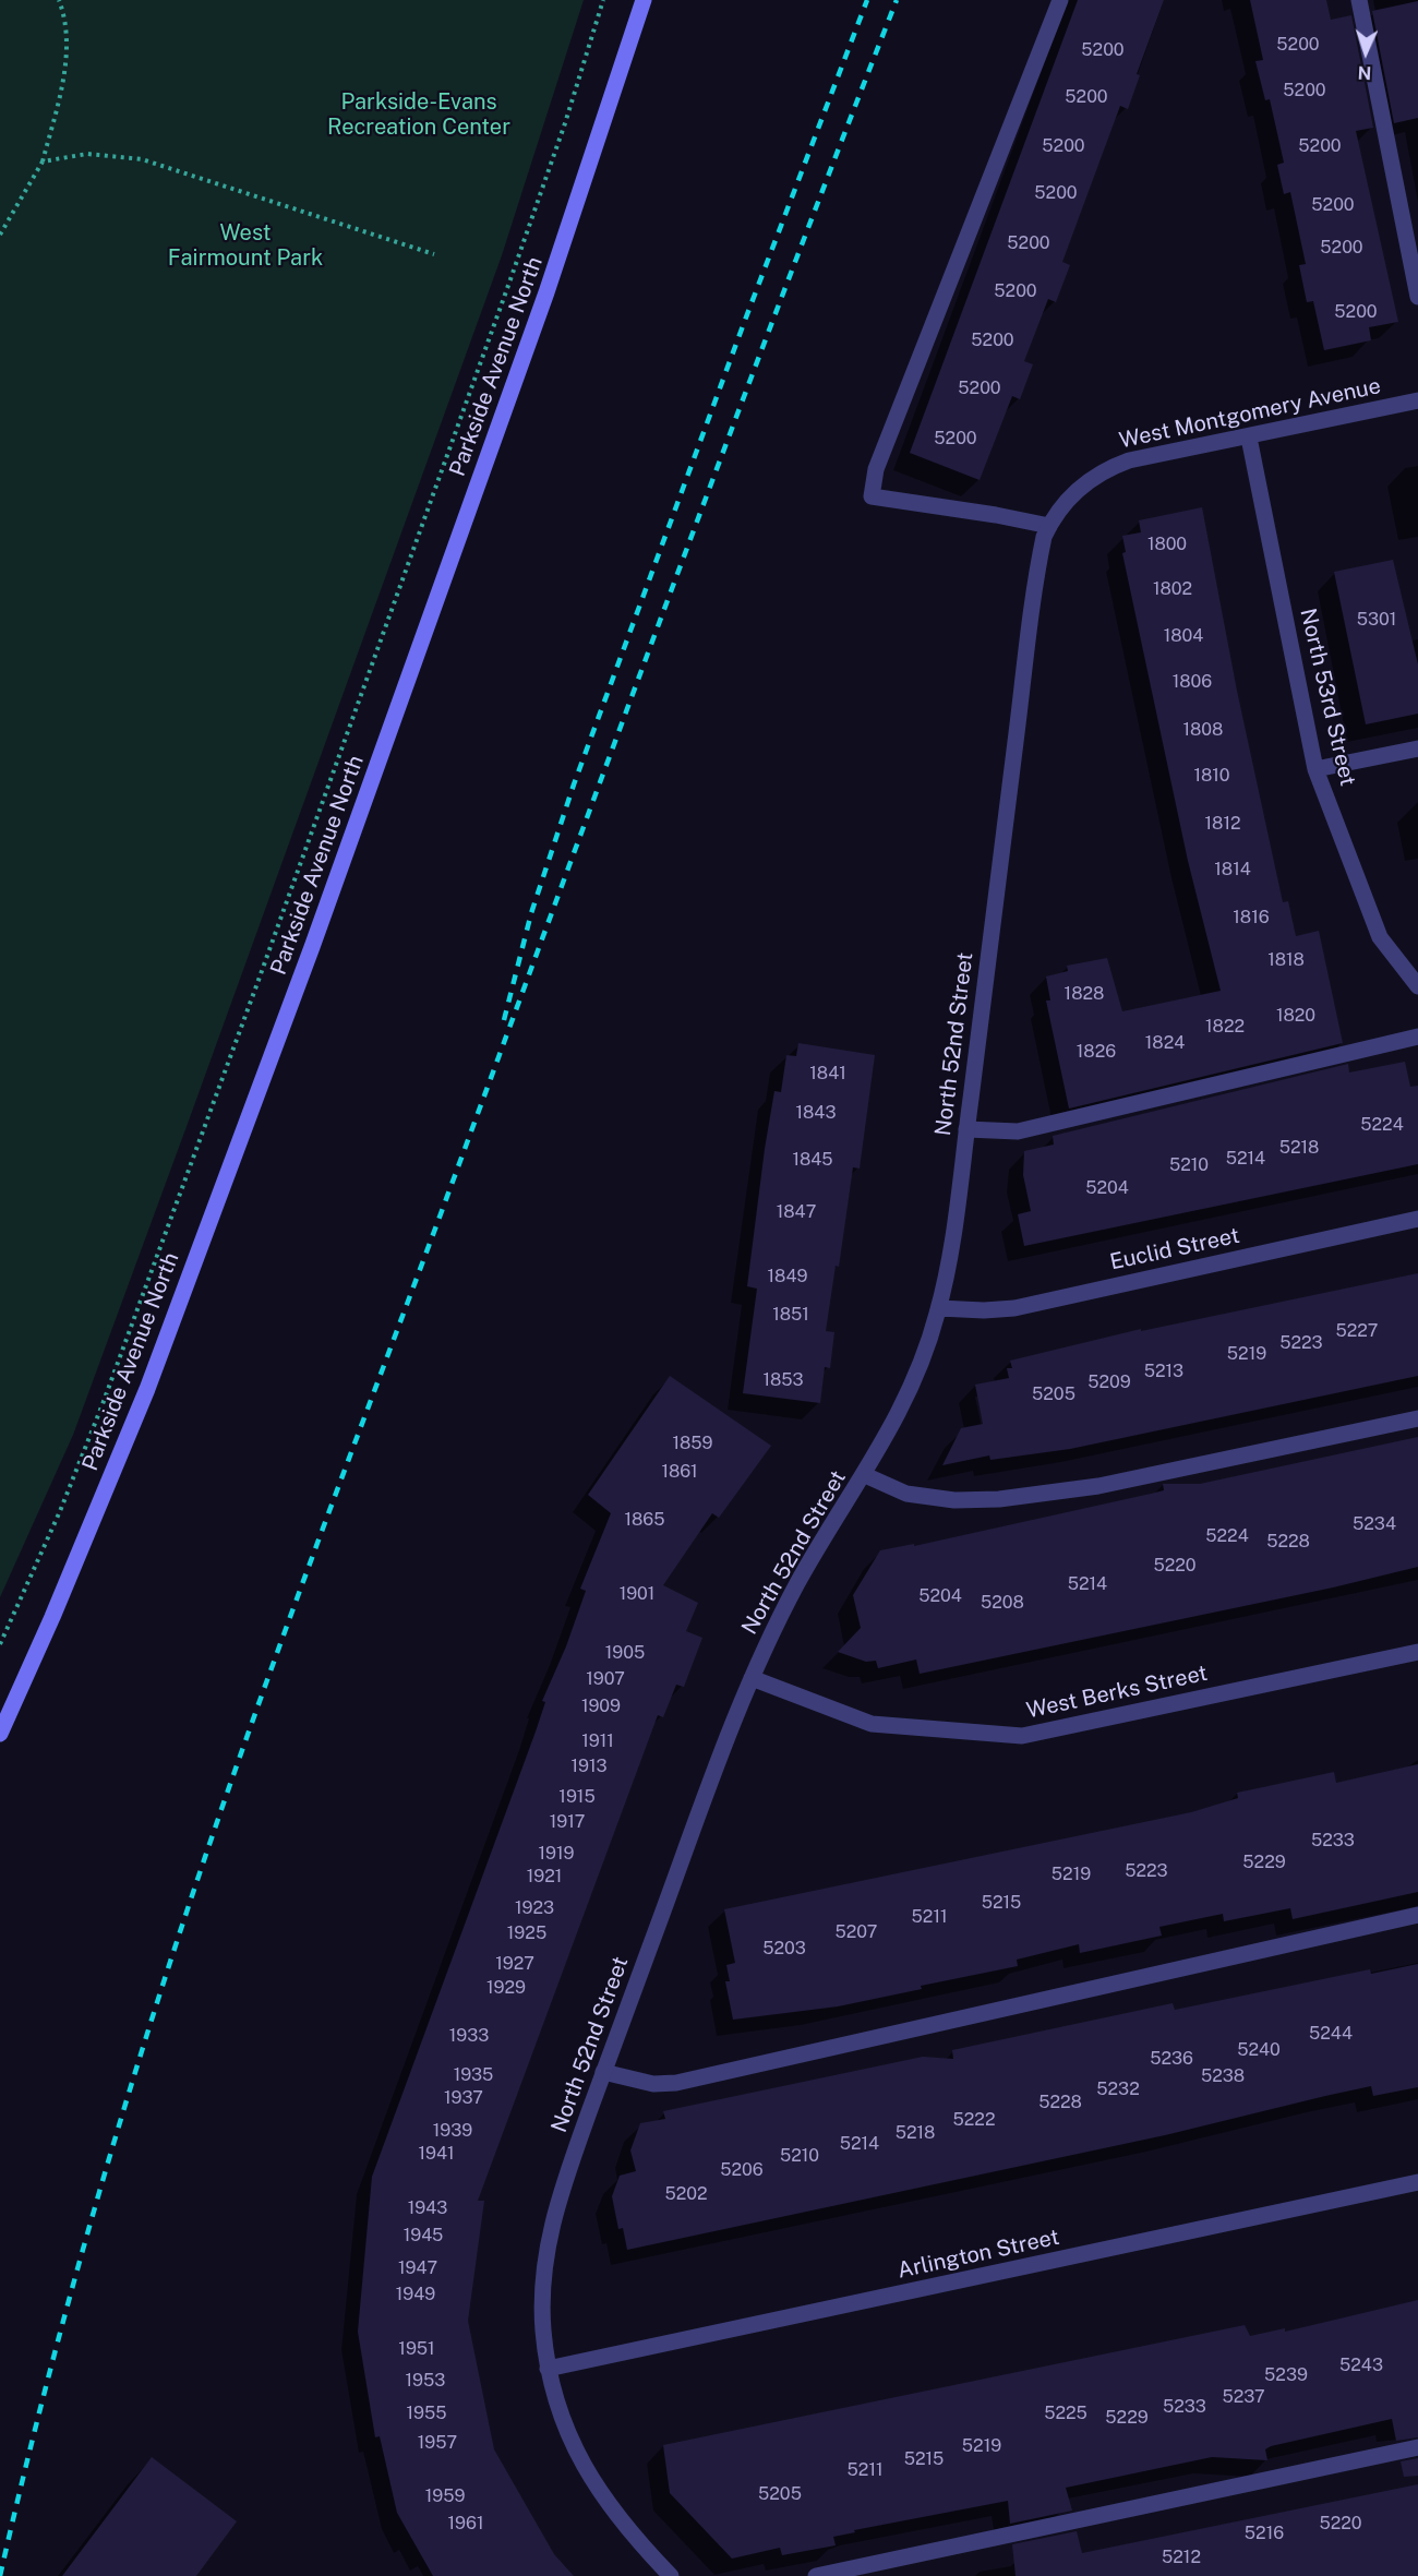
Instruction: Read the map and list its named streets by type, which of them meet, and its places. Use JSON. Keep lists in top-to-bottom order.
{
  "streets": {
    "main road": ["Parkside Avenue North"],
    "street": [
      "West Montgomery Avenue",
      "North 53rd Street",
      "North 52nd Street",
      "Euclid Street",
      "West Berks Street",
      "Arlington Street"
    ]
  },
  "crossings": [
    ["West Montgomery Avenue", "North 53rd Street"],
    ["West Montgomery Avenue", "North 52nd Street"],
    ["North 52nd Street", "Euclid Street"],
    ["North 52nd Street", "West Berks Street"],
    ["North 52nd Street", "Arlington Street"]
  ],
  "parks": ["Parkside-Evans Recreation Center", "West Fairmount Park"],
  "house_numbers": [
    "5200",
    "5200",
    "5200",
    "5200",
    "5200",
    "5200",
    "5200",
    "5200",
    "5200",
    "5200",
    "5200",
    "5200",
    "5200",
    "5200",
    "5200",
    "1800",
    "1802",
    "5301",
    "1804",
    "1806",
    "1808",
    "1810",
    "1812",
    "1814",
    "1816",
    "1818",
    "1828",
    "1820",
    "1822",
    "1824",
    "1826",
    "1841",
    "1843",
    "5224",
    "5218",
    "5214",
    "1845",
    "5210",
    "5204",
    "1847",
    "1849",
    "1851",
    "5227",
    "5223",
    "5219",
    "5213",
    "1853",
    "5209",
    "5205",
    "1859",
    "1861",
    "1865",
    "5234",
    "5224",
    "5228",
    "5220",
    "5214",
    "1901",
    "5204",
    "5208",
    "1905",
    "1907",
    "1909",
    "1911",
    "1913",
    "1915",
    "1917",
    "5233",
    "1919",
    "5229",
    "5223",
    "5219",
    "1921",
    "5215",
    "1923",
    "5211",
    "5207",
    "1925",
    "5203",
    "1927",
    "1929",
    "5244",
    "1933",
    "5240",
    "5236",
    "1935",
    "5238",
    "5232",
    "1937",
    "5228",
    "5222",
    "1939",
    "5218",
    "5214",
    "1941",
    "5210",
    "5206",
    "5202",
    "1943",
    "1945",
    "1947",
    "1949",
    "1951",
    "5243",
    "5239",
    "1953",
    "5237",
    "5233",
    "1955",
    "5225",
    "5229",
    "1957",
    "5219",
    "5215",
    "5211",
    "5205",
    "1959",
    "1961",
    "5220",
    "5216",
    "5212"
  ],
  "north": "bottom"
}
